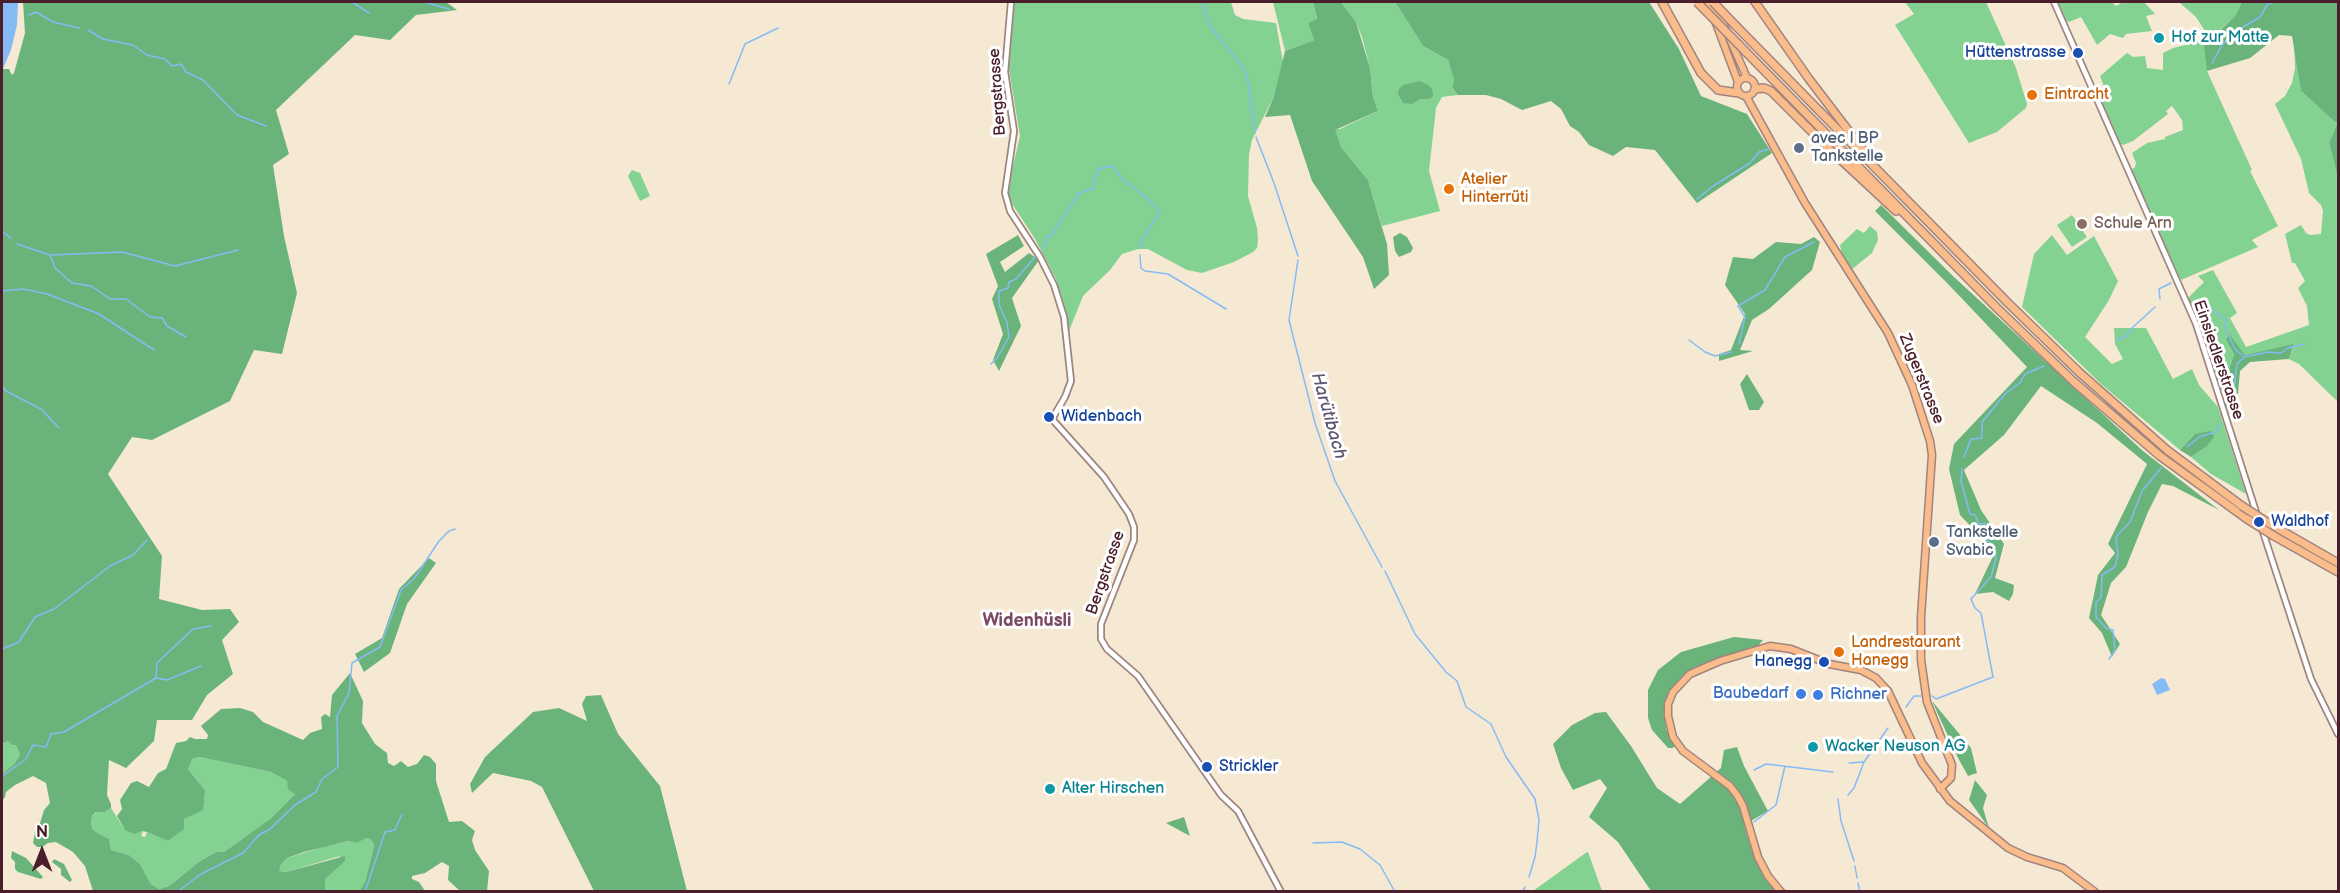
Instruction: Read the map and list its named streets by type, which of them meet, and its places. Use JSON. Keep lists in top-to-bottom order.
{
  "streets": {
    "main road": ["Zugerstrasse"],
    "street": ["Bergstrasse", "Einsiedlerstrasse"]
  },
  "districts": ["Widenhüsli"],
  "water": ["Harütibach"],
  "places": [
    "Hof zur Matte",
    "Hüttenstrasse",
    "Eintracht",
    "avec | BP Tankstelle",
    "Atelier Hinterrüti",
    "Schule Arn",
    "Widenbach",
    "Waldhof",
    "Tankstelle Svabic",
    "Landrestaurant Hanegg",
    "Hanegg",
    "Baubedarf",
    "Richner",
    "Wacker Neuson AG",
    "Strickler",
    "Alter Hirschen"
  ],
  "north": "top"
}
